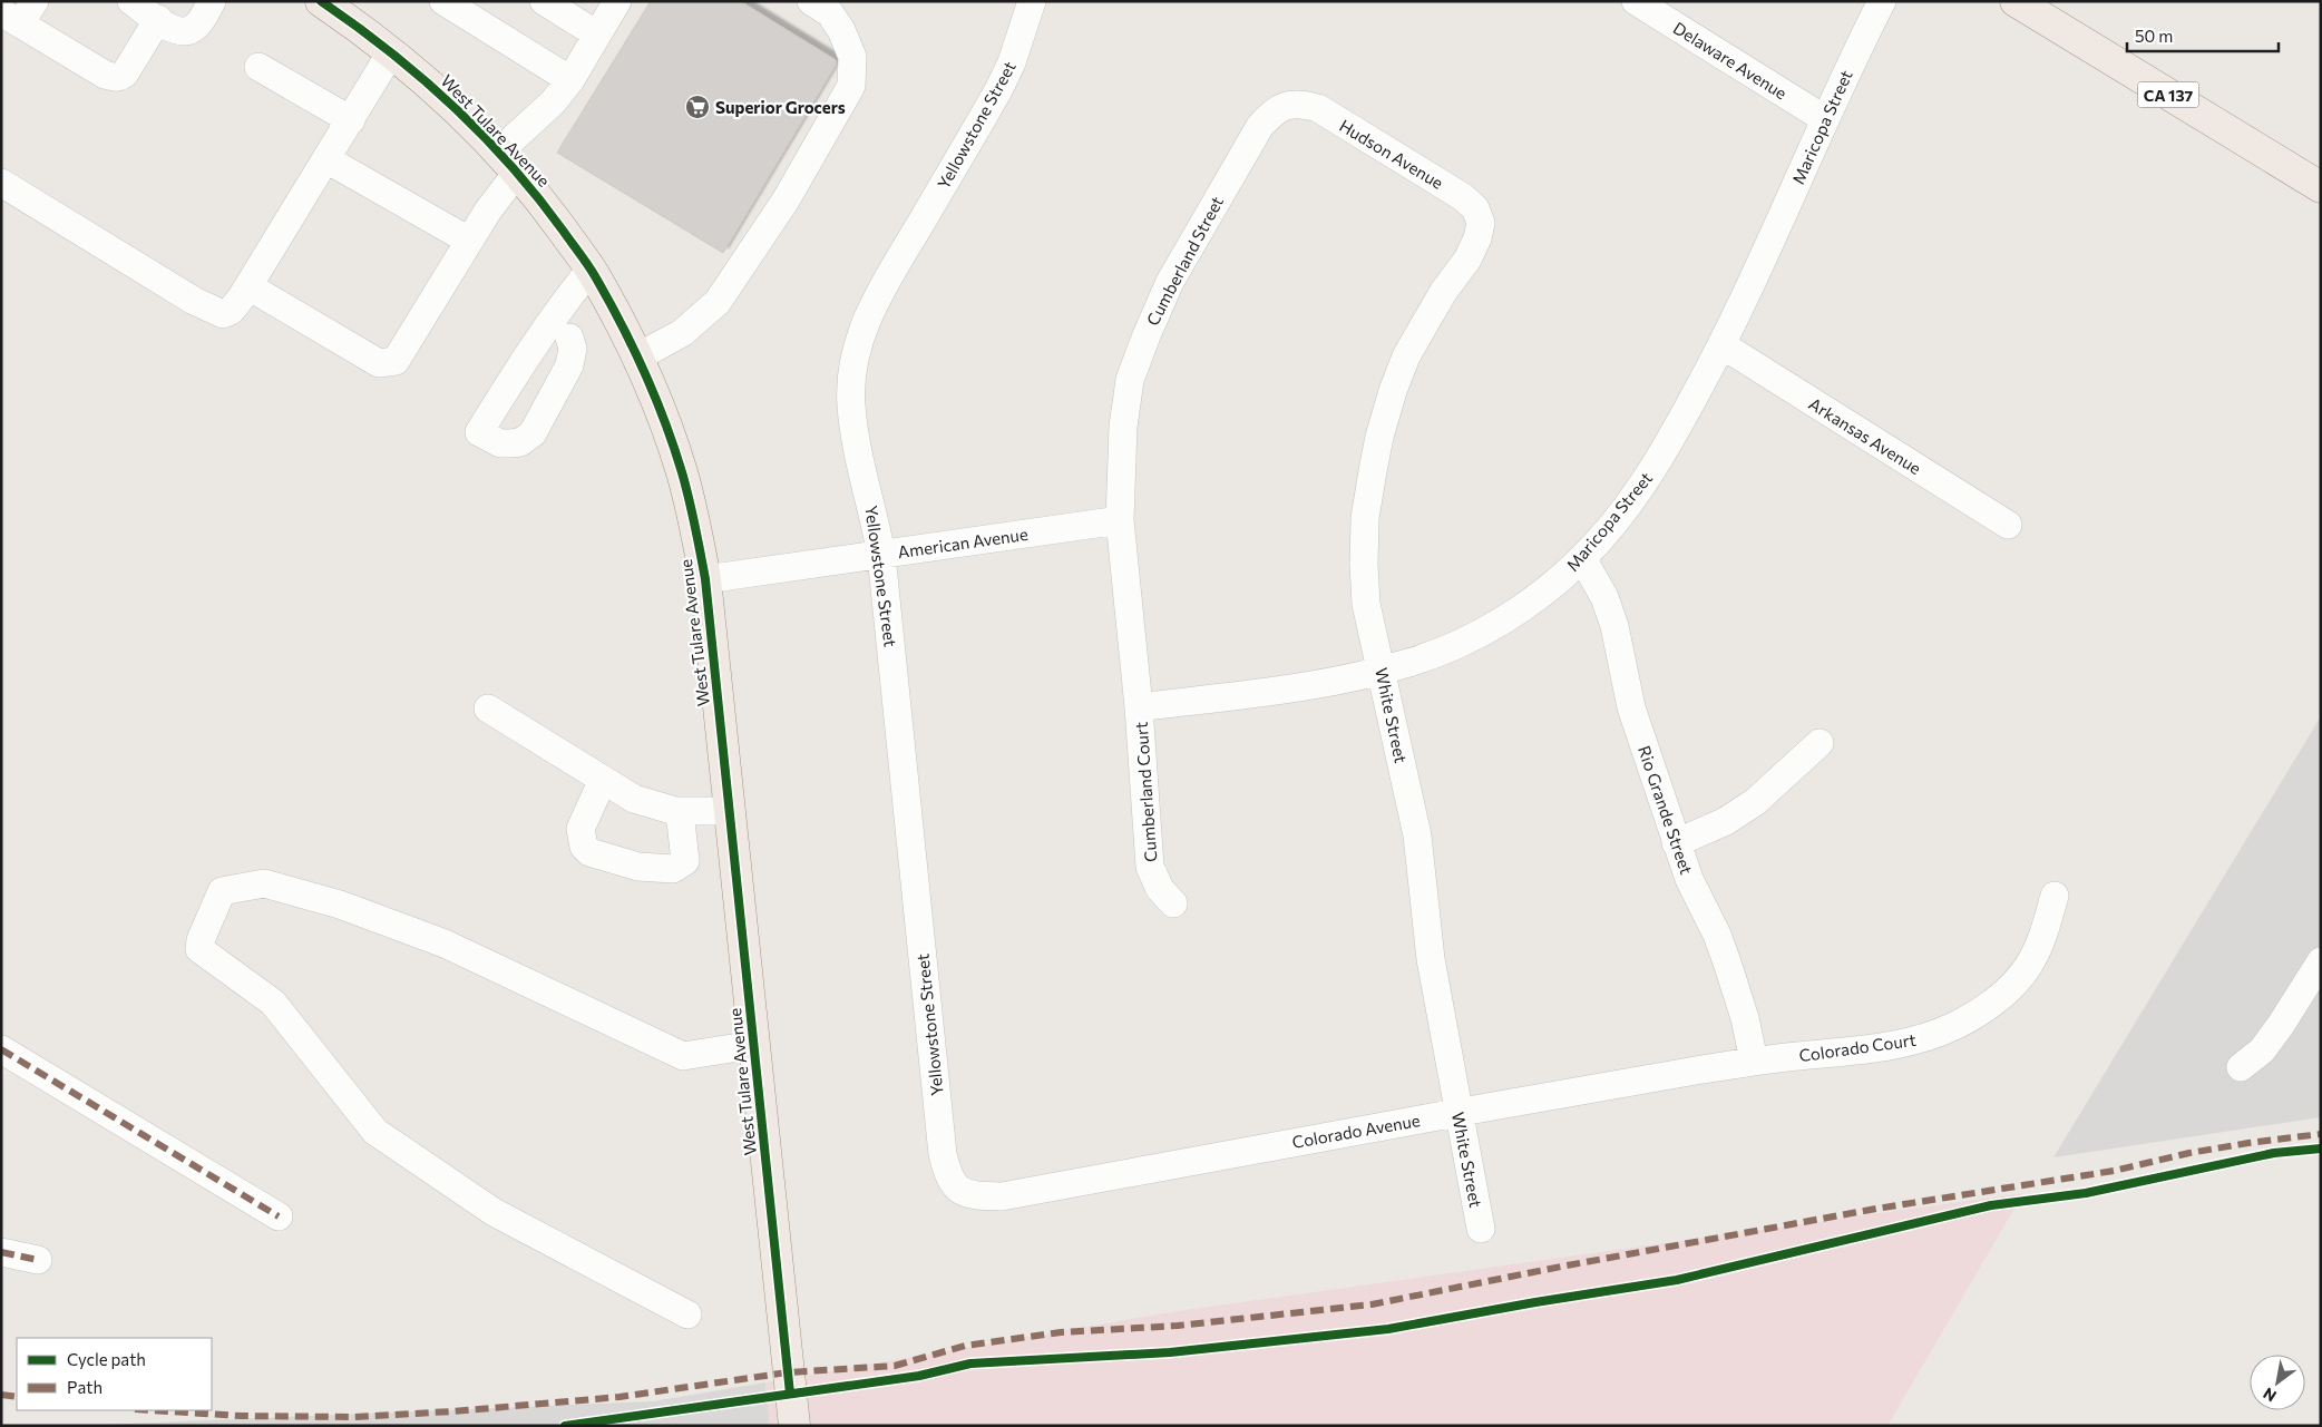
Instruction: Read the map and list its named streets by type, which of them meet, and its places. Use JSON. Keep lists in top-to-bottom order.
{
  "streets": {
    "main road": ["CA 137", "West Tulare Avenue"],
    "street": [
      "Delaware Avenue",
      "Yellowstone Street",
      "Maricopa Street",
      "Hudson Avenue",
      "Cumberland Street",
      "Arkansas Avenue",
      "American Avenue",
      "White Street",
      "Cumberland Court",
      "Rio Grande Street",
      "Colorado Court",
      "Colorado Avenue"
    ]
  },
  "crossings": [
    ["Delaware Avenue", "Maricopa Street"],
    ["Yellowstone Street", "American Avenue"],
    ["Yellowstone Street", "Colorado Avenue"],
    ["Maricopa Street", "Cumberland Street"],
    ["Maricopa Street", "Arkansas Avenue"],
    ["Maricopa Street", "White Street"],
    ["Maricopa Street", "Cumberland Court"],
    ["Maricopa Street", "Rio Grande Street"],
    ["West Tulare Avenue", "American Avenue"],
    ["Hudson Avenue", "Cumberland Street"],
    ["Hudson Avenue", "White Street"],
    ["Cumberland Street", "American Avenue"],
    ["Cumberland Street", "Cumberland Court"],
    ["White Street", "Colorado Avenue"],
    ["Rio Grande Street", "Colorado Court"],
    ["Rio Grande Street", "Colorado Avenue"],
    ["Colorado Court", "Colorado Avenue"]
  ],
  "places": {
    "supermarket": ["Superior Grocers"]
  },
  "legend": ["Cycle path", "Path"],
  "scale_bar": "50 m",
  "north": "bottom left"
}
